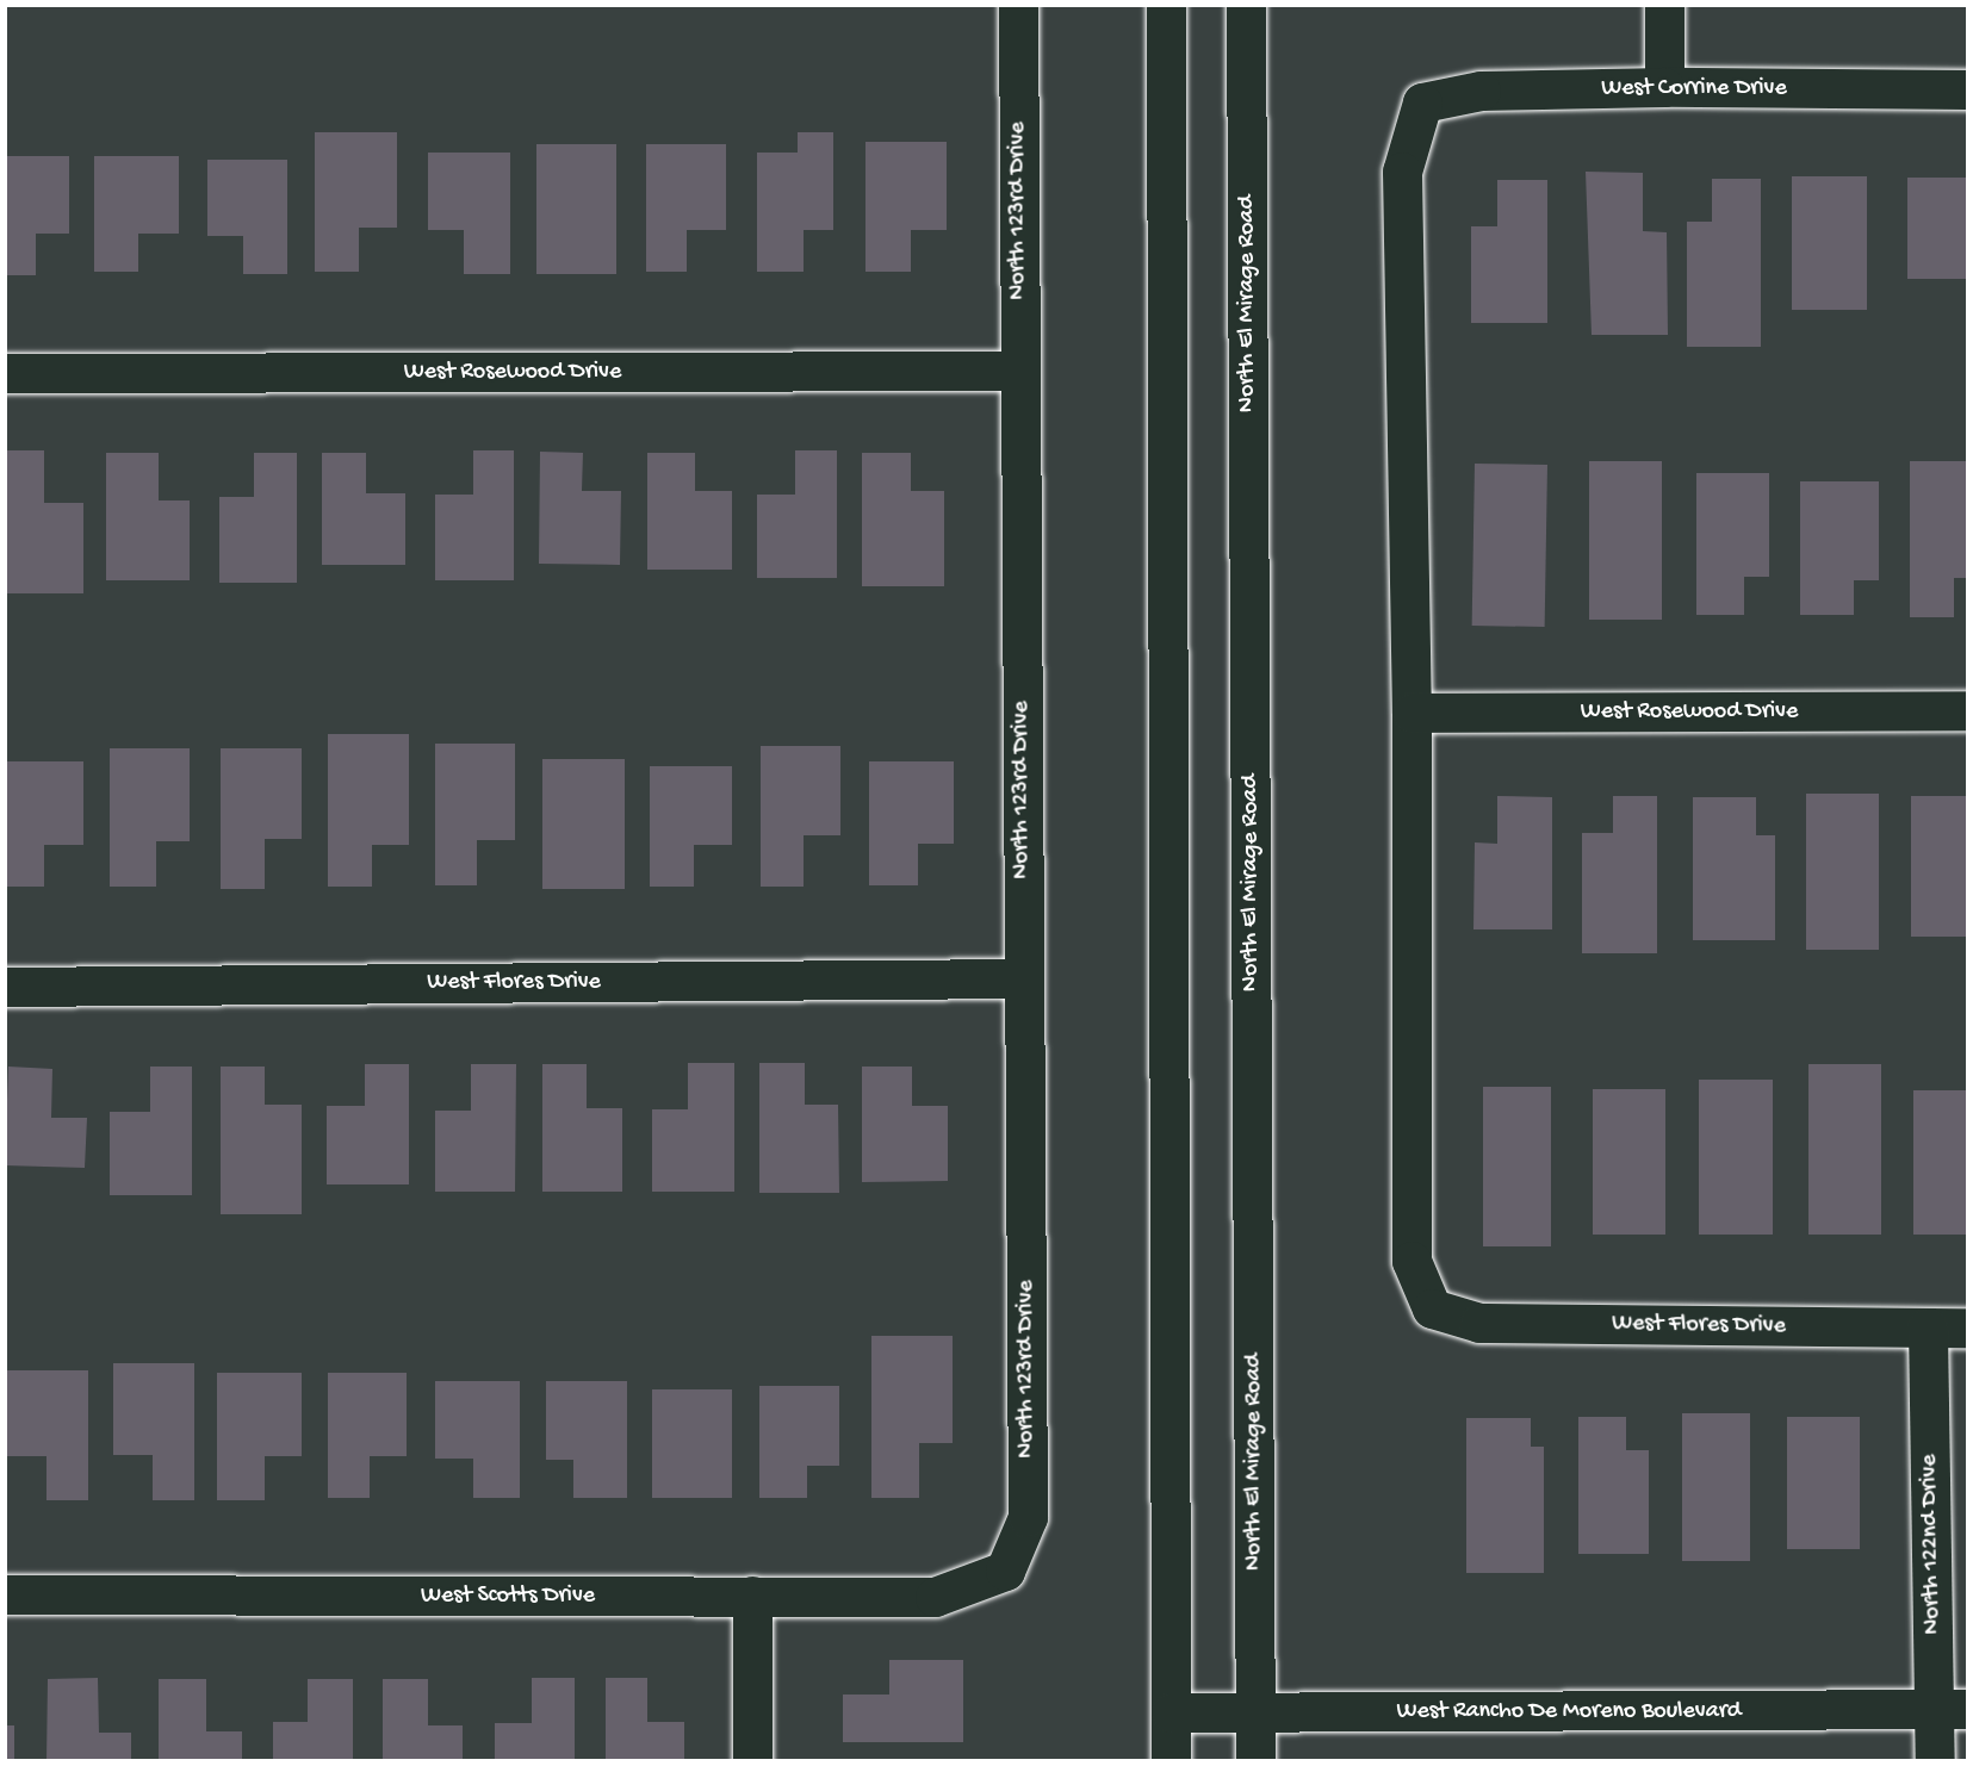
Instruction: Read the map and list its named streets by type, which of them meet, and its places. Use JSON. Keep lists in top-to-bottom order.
{
  "streets": {
    "street": [
      "West Corrine Drive",
      "North 123rd Drive",
      "North El Mirage Road",
      "West Rosewood Drive",
      "West Flores Drive",
      "North 122nd Drive",
      "West Scotts Drive",
      "West Rancho De Moreno Boulevard"
    ]
  },
  "crossings": [
    ["West Corrine Drive", "West Rosewood Drive"],
    ["West Corrine Drive", "West Flores Drive"],
    ["North 123rd Drive", "West Rosewood Drive"],
    ["North 123rd Drive", "West Flores Drive"],
    ["North 123rd Drive", "West Scotts Drive"],
    ["North El Mirage Road", "West Rancho De Moreno Boulevard"],
    ["West Rosewood Drive", "West Flores Drive"],
    ["West Flores Drive", "North 122nd Drive"],
    ["North 122nd Drive", "West Rancho De Moreno Boulevard"]
  ]
}
